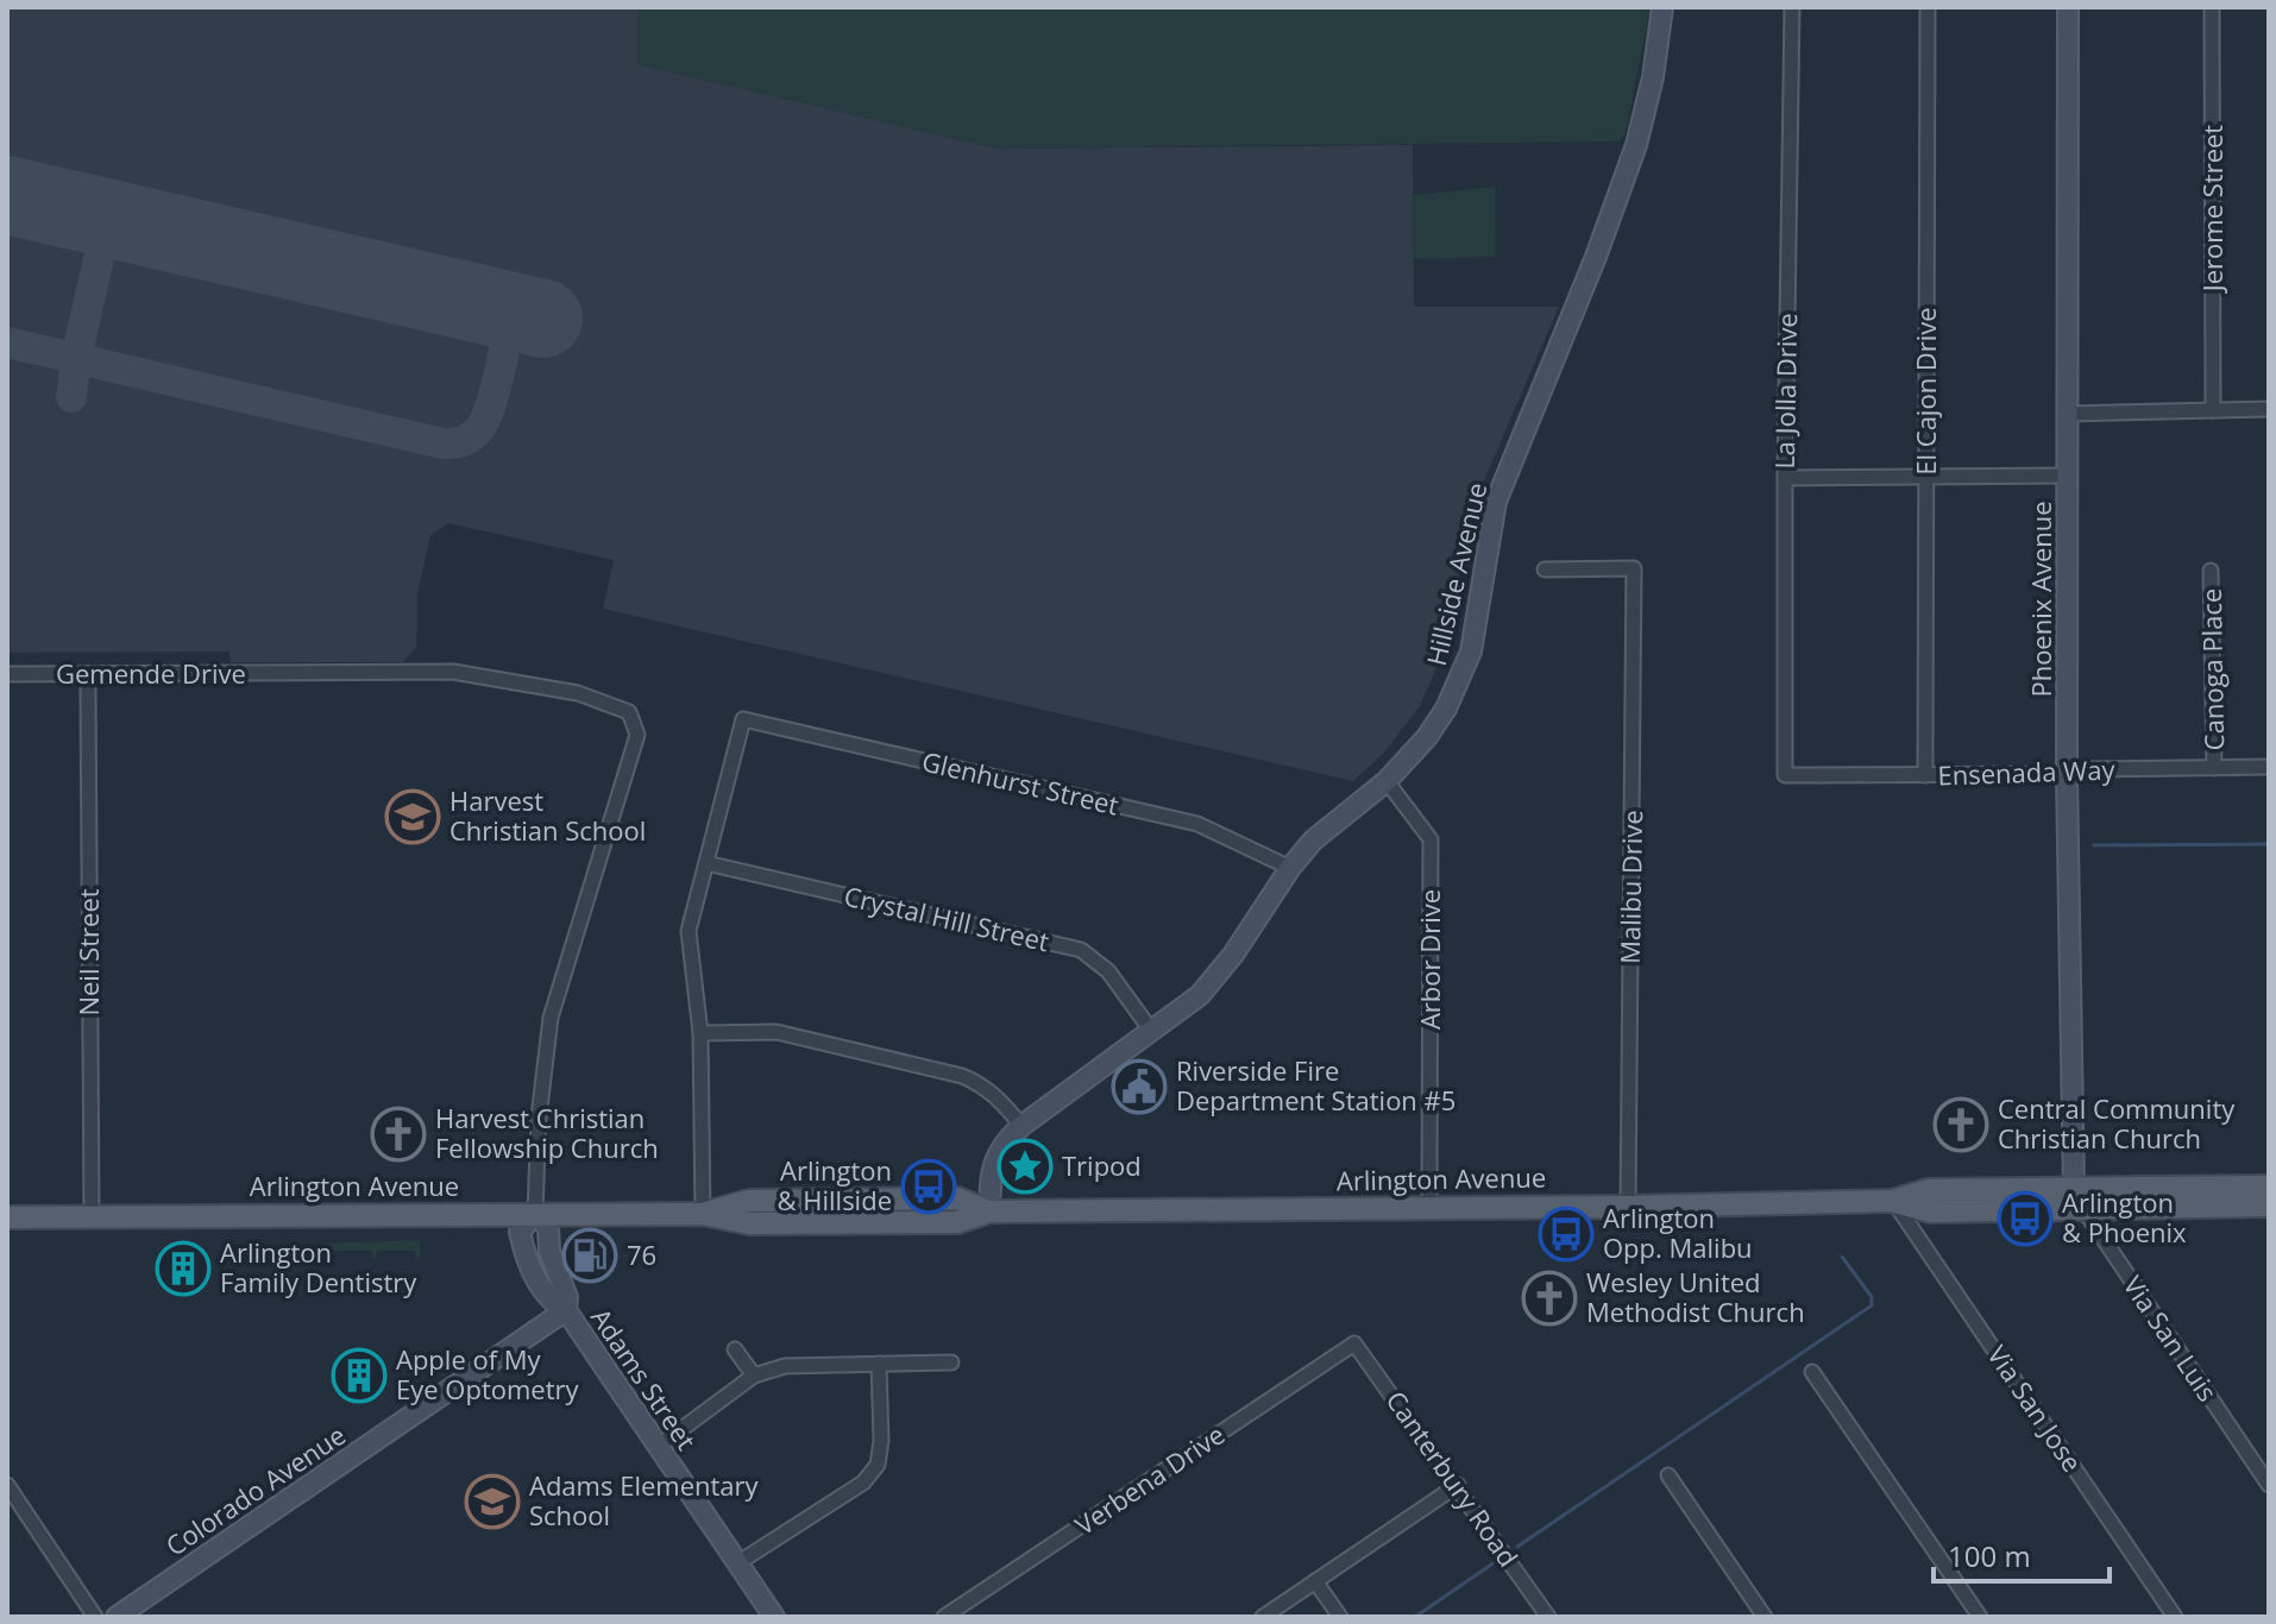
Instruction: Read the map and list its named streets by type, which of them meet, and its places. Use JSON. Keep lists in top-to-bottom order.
{
  "streets": {
    "main road": ["Arlington Avenue"],
    "street": [
      "Jerome Street",
      "La Jolla Drive",
      "El Cajon Drive",
      "Hillside Avenue",
      "Phoenix Avenue",
      "Canoga Place",
      "Gemende Drive",
      "Ensenada Way",
      "Glenhurst Street",
      "Malibu Drive",
      "Crystal Hill Street",
      "Neil Street",
      "Arbor Drive",
      "Via San Luis",
      "Adams Street",
      "Via San Jose",
      "Canterbury Road",
      "Verbena Drive",
      "Colorado Avenue"
    ]
  },
  "crossings": [
    ["La Jolla Drive", "Ensenada Way"],
    ["El Cajon Drive", "Ensenada Way"],
    ["Hillside Avenue", "Glenhurst Street"],
    ["Hillside Avenue", "Crystal Hill Street"],
    ["Hillside Avenue", "Arbor Drive"],
    ["Hillside Avenue", "Arlington Avenue"],
    ["Phoenix Avenue", "Ensenada Way"],
    ["Phoenix Avenue", "Arlington Avenue"],
    ["Phoenix Avenue", "Via San Luis"],
    ["Canoga Place", "Ensenada Way"],
    ["Gemende Drive", "Arlington Avenue"],
    ["Gemende Drive", "Adams Street"],
    ["Glenhurst Street", "Crystal Hill Street"],
    ["Malibu Drive", "Arlington Avenue"],
    ["Neil Street", "Arlington Avenue"],
    ["Arbor Drive", "Arlington Avenue"],
    ["Arlington Avenue", "Via San Luis"],
    ["Arlington Avenue", "Adams Street"],
    ["Arlington Avenue", "Via San Jose"],
    ["Adams Street", "Colorado Avenue"],
    ["Canterbury Road", "Verbena Drive"]
  ],
  "places": {
    "school or university": ["Harvest Christian School", "Adams Elementary School"],
    "public building": ["Riverside Fire Department Station #5"],
    "church": ["Central Community Christian Church", "Harvest Christian Fellowship Church", "Wesley United Methodist Church"],
    "place": ["Tripod"],
    "bus stop": ["Arlington & Hillside", "Arlington & Phoenix", "Arlington Opp. Malibu"],
    "fuel station": ["76"],
    "building": ["Arlington Family Dentistry", "Apple of My Eye Optometry"]
  },
  "scale_bar": "100 m"
}
